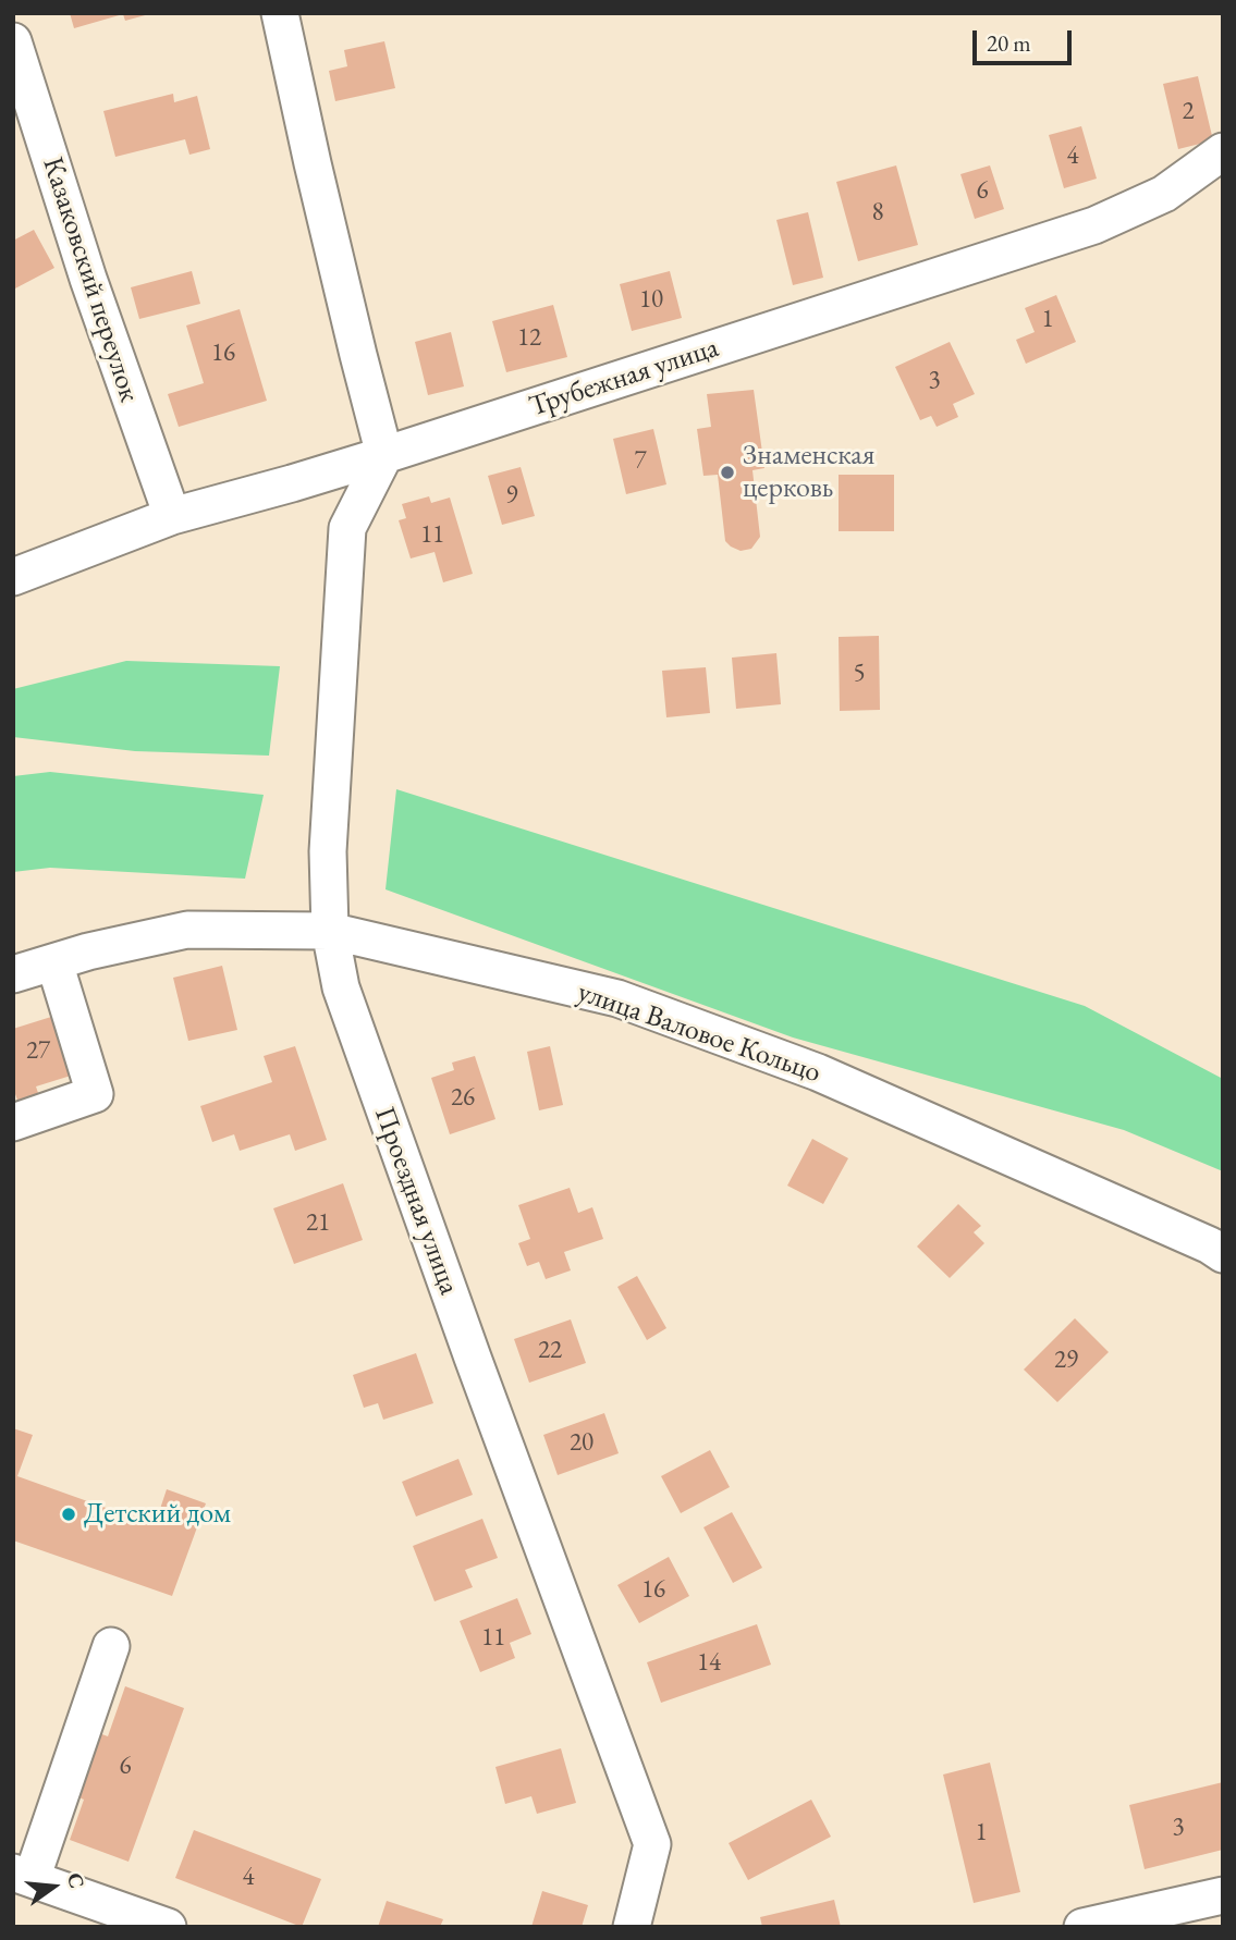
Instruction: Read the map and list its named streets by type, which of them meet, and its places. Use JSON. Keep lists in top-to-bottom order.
{
  "streets": {
    "street": [
      "Казаковский переулок",
      "Трубежная улица",
      "улица Валовое Кольцо",
      "Проездная улица"
    ]
  },
  "crossings": [
    ["Казаковский переулок", "Трубежная улица"],
    ["Трубежная улица", "Проездная улица"],
    ["улица Валовое Кольцо", "Проездная улица"]
  ],
  "places": ["Знаменская церковь", "Детский дом"],
  "house_numbers": [
    "2",
    "4",
    "6",
    "8",
    "10",
    "1",
    "12",
    "16",
    "3",
    "7",
    "9",
    "11",
    "5",
    "27",
    "26",
    "21",
    "22",
    "29",
    "20",
    "16",
    "11",
    "14",
    "6",
    "3",
    "1",
    "4"
  ],
  "scale_bar": "20 m",
  "north": "right"
}
